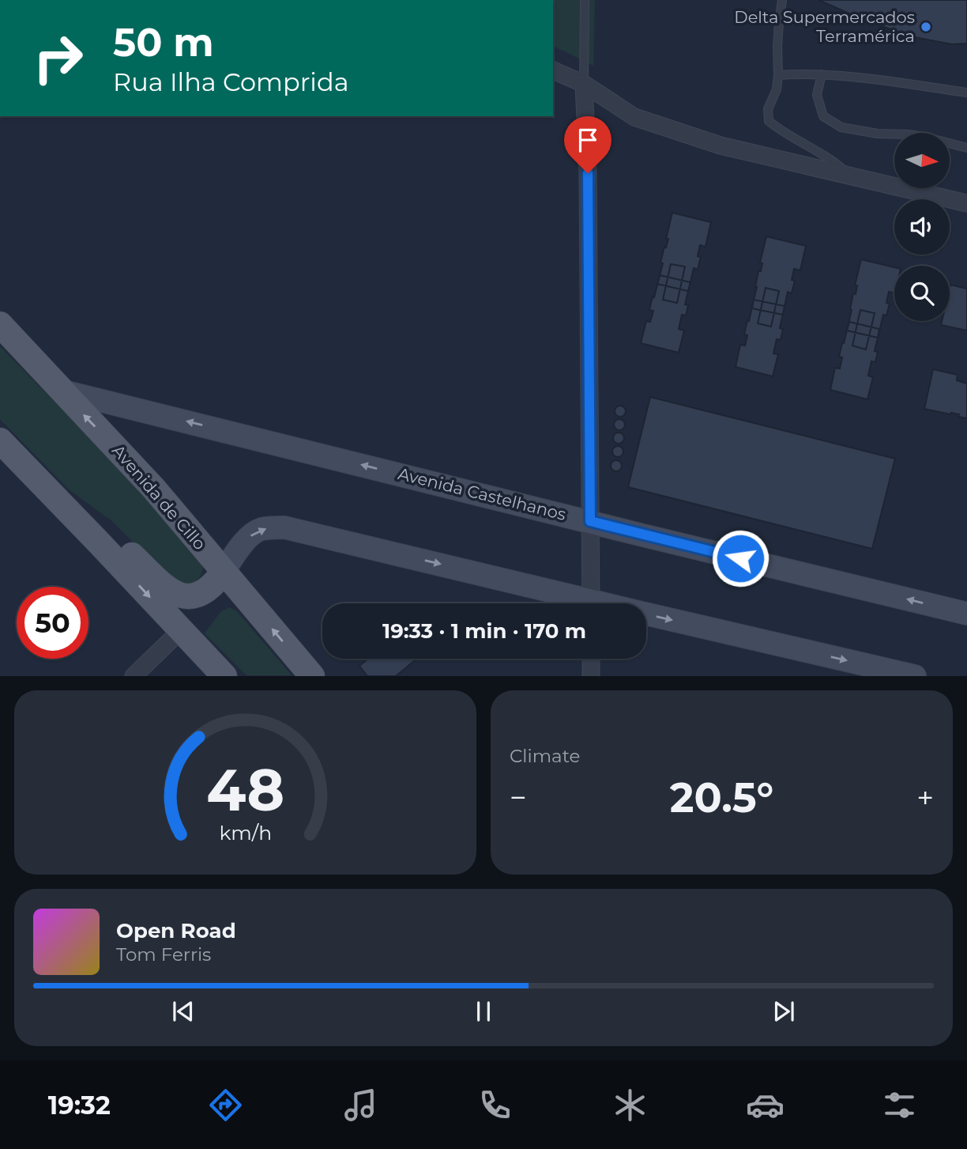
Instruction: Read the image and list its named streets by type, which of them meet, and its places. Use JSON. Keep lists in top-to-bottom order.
{
  "streets": {
    "main road": ["Avenida Castelhanos", "Avenida de Cillo"]
  },
  "crossings": [
    ["Avenida Castelhanos", "Avenida de Cillo"]
  ],
  "places": ["Delta Supermercados Terramérica"],
  "north": "right",
  "page": {
    "turn": ["50 m", "Rua Ilha Comprida"],
    "limit": "50",
    "trip": "19:33 · 1 min · 170 m",
    "tile": "Climate",
    "heat": ["−", "20.5°", "+"],
    "song": ["Open Road", "Tom Ferris"],
    "tabs": "19:32",
    "gauge": ["48", "km/h"]
  }
}
